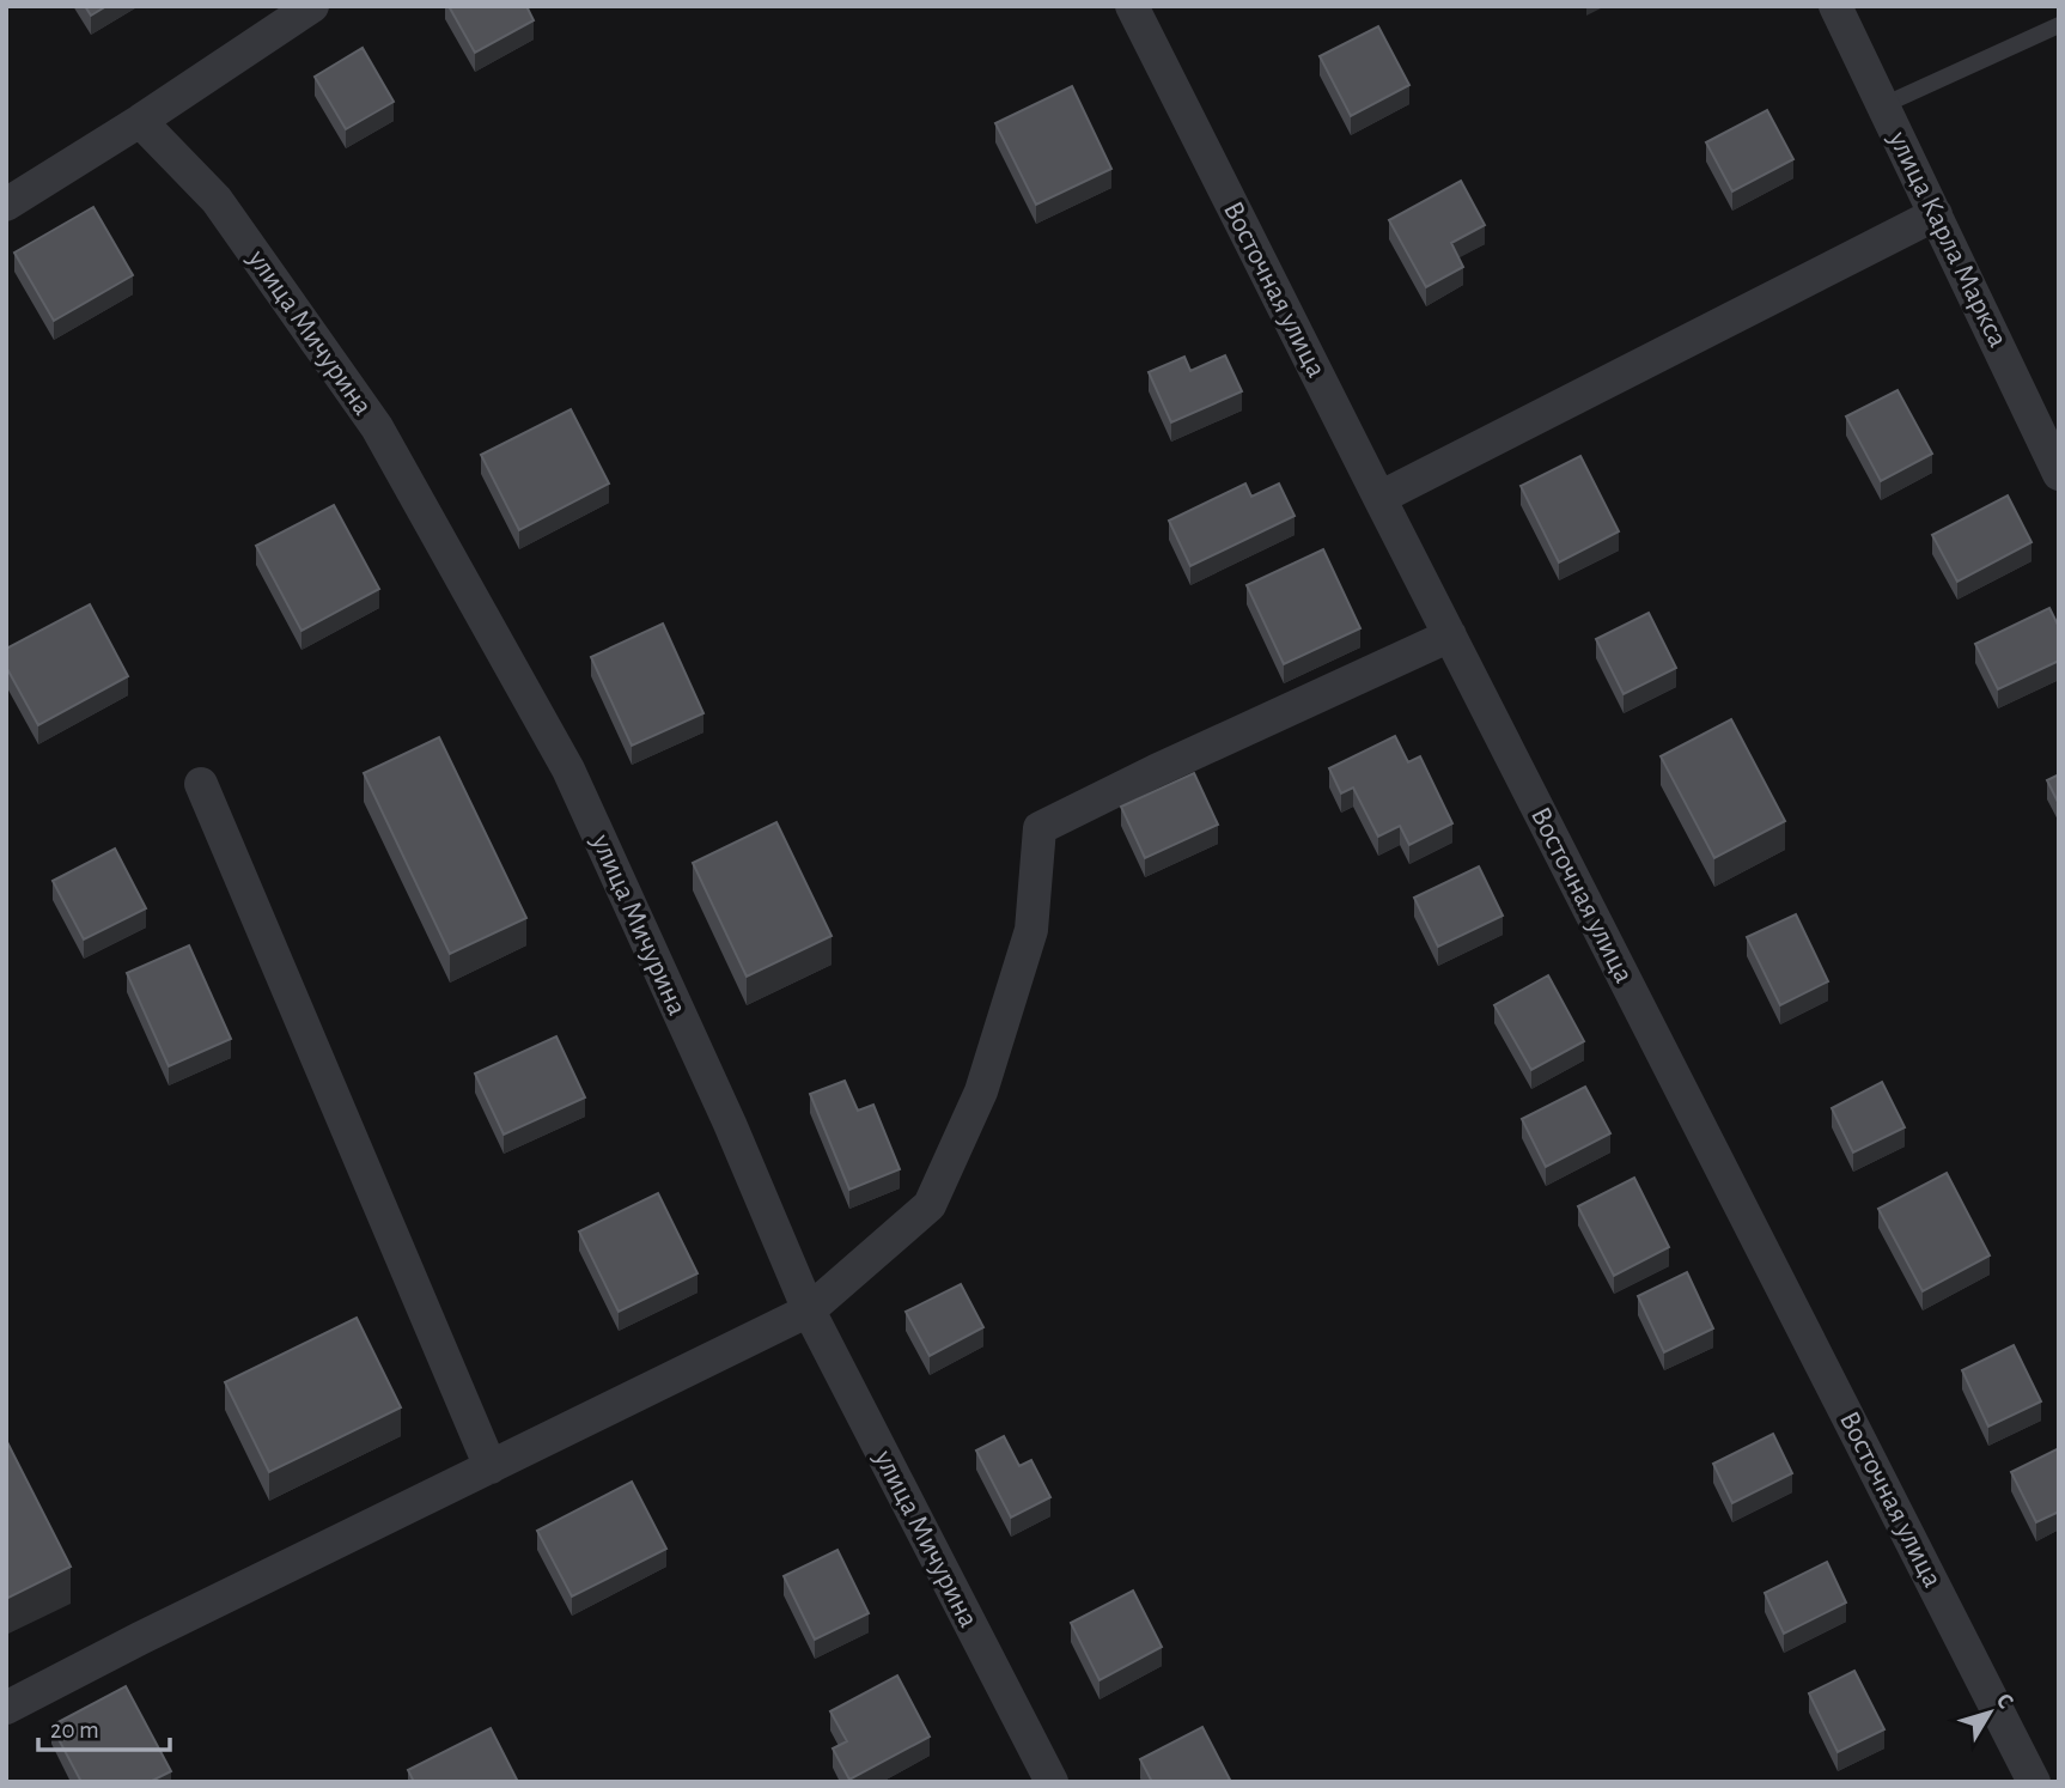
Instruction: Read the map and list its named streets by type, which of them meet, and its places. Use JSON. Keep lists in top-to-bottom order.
{
  "streets": {
    "street": ["улица Карла Маркса", "Восточная улица", "улица Мичурина"]
  },
  "scale_bar": "20 m",
  "north": "top right"
}
